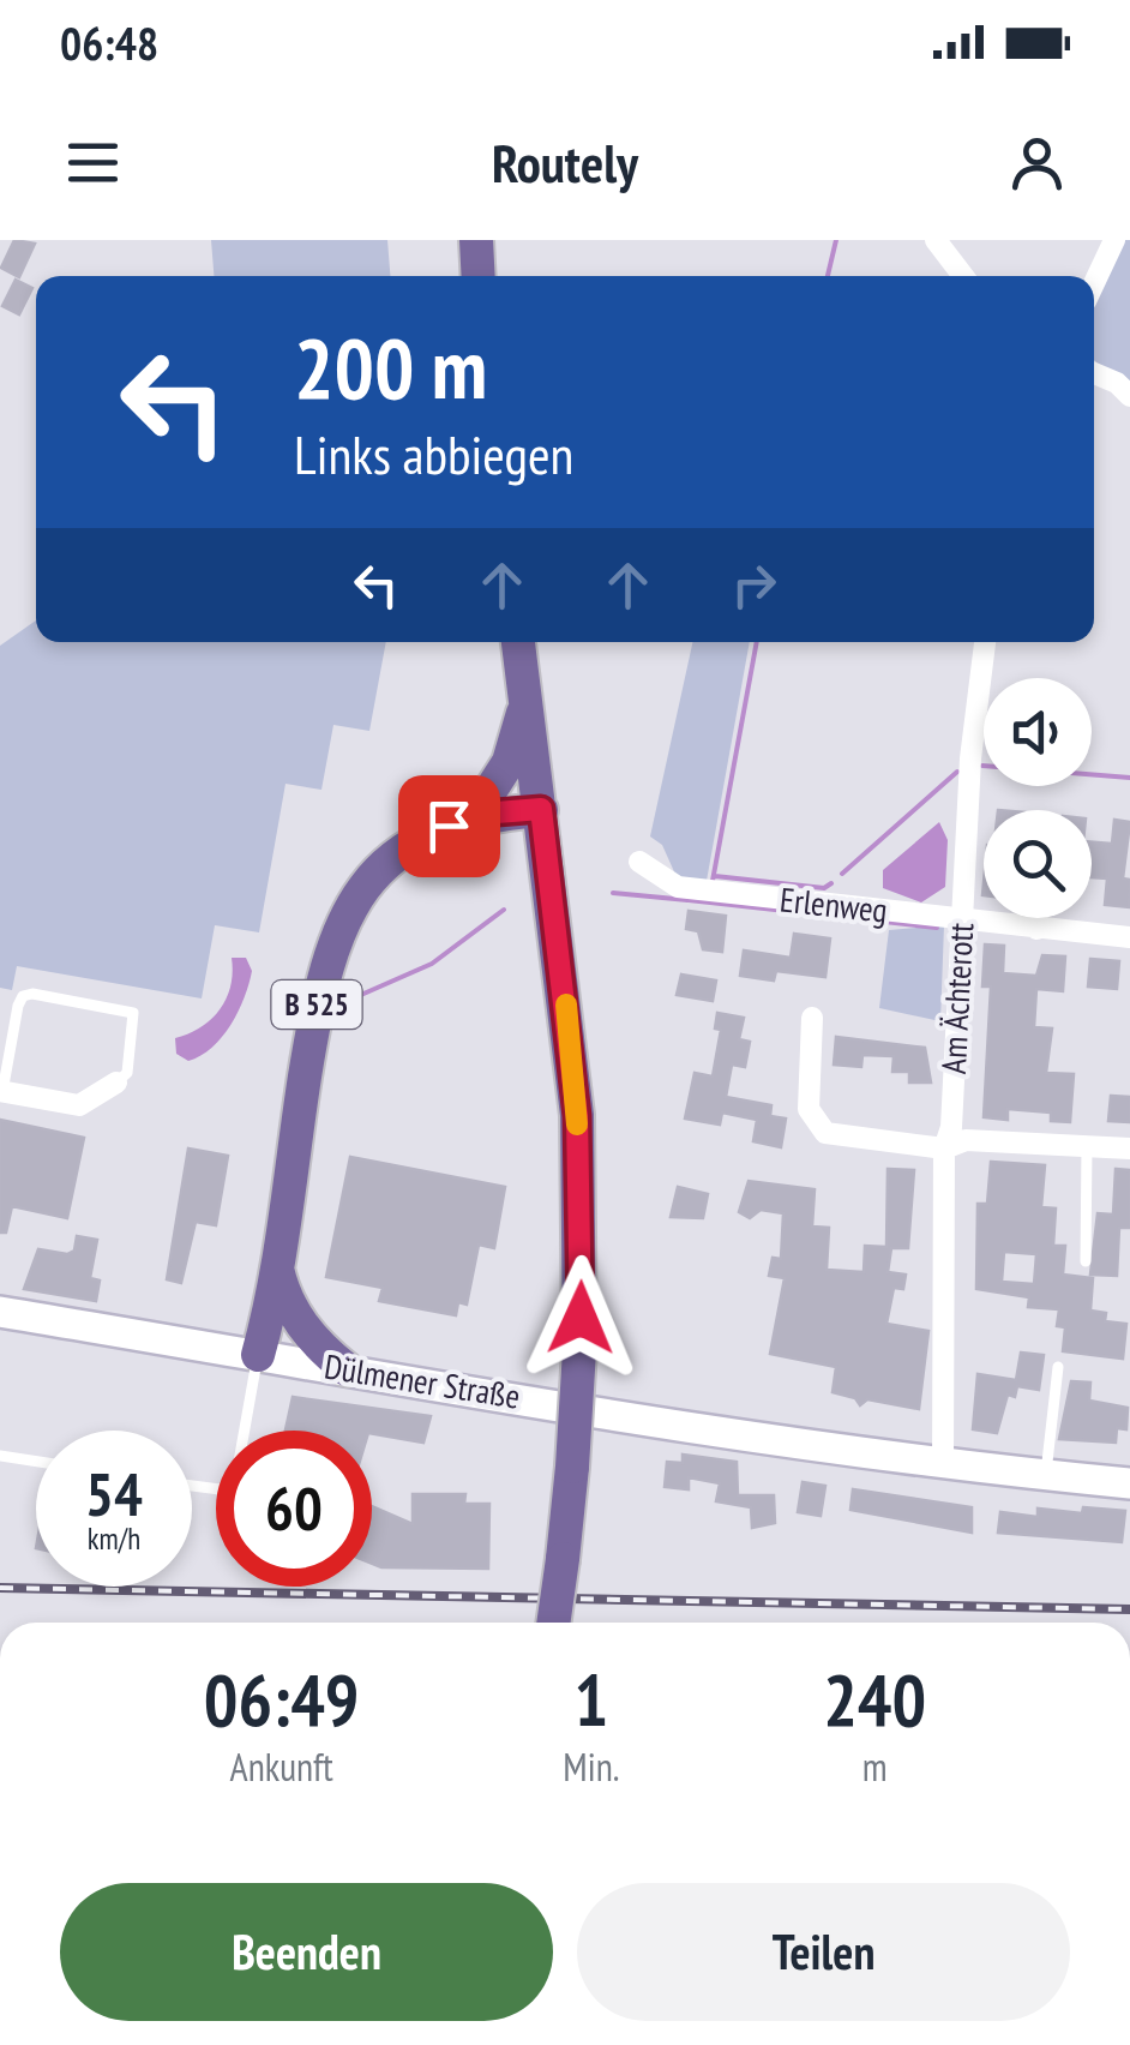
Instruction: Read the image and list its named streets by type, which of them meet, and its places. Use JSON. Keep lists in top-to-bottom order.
{
  "streets": {
    "main road": ["B 525"],
    "street": ["Erlenweg", "Am Ächterott", "Dülmener Straße"]
  },
  "crossings": [
    ["Erlenweg", "Am Ächterott"],
    ["Am Ächterott", "Dülmener Straße"],
    ["B 525", "Dülmener Straße"]
  ],
  "page": {
    "status": "06:48",
    "header": "Routely",
    "turn": ["200 m", "Links abbiegen"],
    "speed": "54 km/h",
    "limit": "60",
    "eta": [
      "06:49",
      "Ankunft",
      "1",
      "Min.",
      "240",
      "m"
    ],
    "buttons": ["Beenden", "Teilen"]
  }
}
